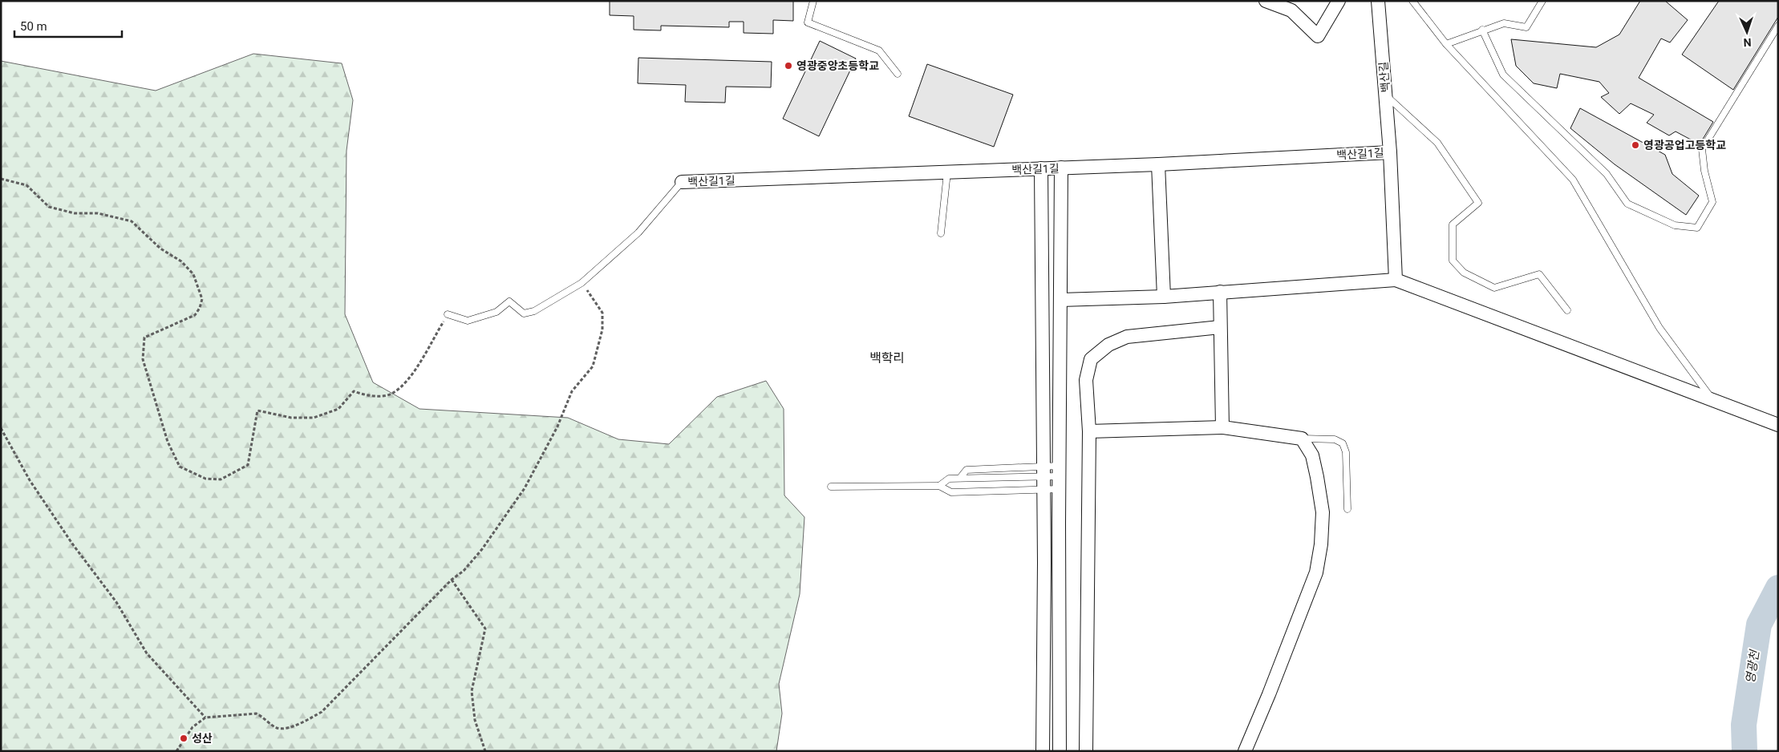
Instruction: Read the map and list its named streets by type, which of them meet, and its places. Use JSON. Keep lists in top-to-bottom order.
{
  "streets": {
    "street": ["백산길", "백산길1길"]
  },
  "crossings": [
    ["백산길", "백산길1길"]
  ],
  "districts": ["백학리"],
  "water": ["영광천"],
  "places": ["영광중앙초등학교", "영광공업고등학교", "성산"],
  "scale_bar": "50 m",
  "north": "bottom"
}
